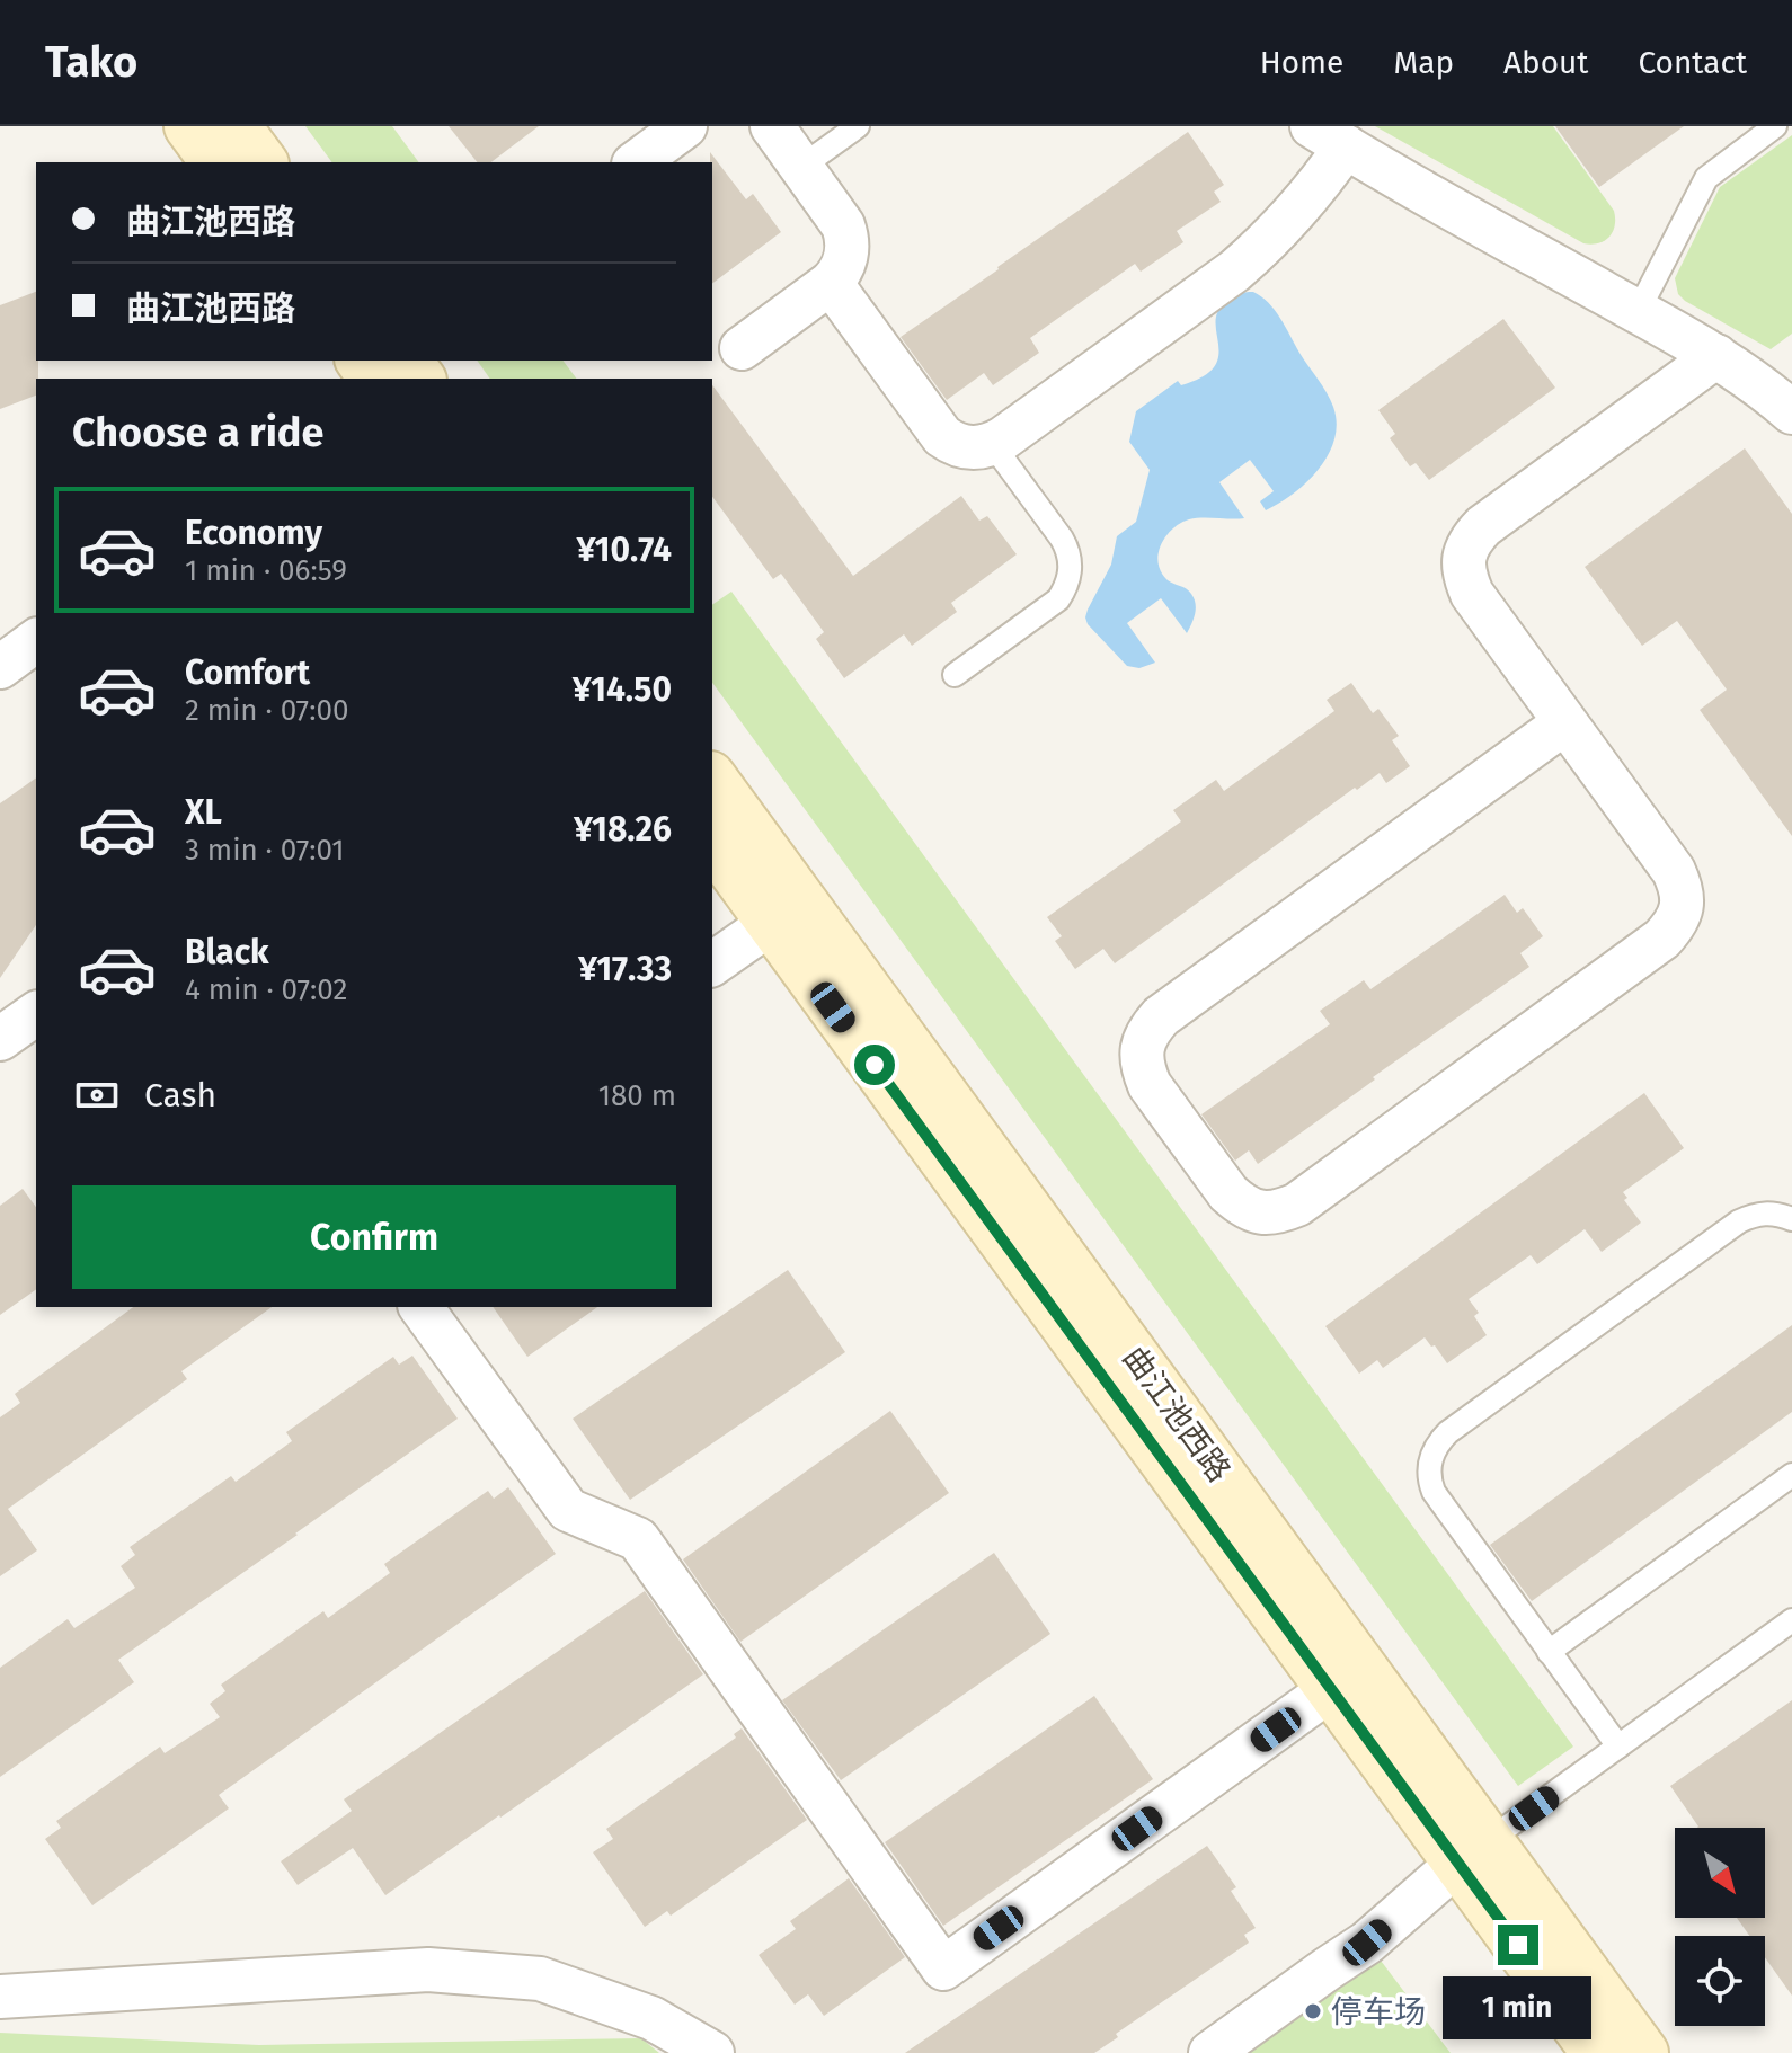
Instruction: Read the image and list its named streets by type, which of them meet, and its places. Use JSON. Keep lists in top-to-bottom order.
{
  "streets": {
    "street": ["曲江池西路"]
  },
  "places": ["停车场"],
  "north": "bottom right",
  "page": {
    "header": "Tako",
    "nav": [
      "Home",
      "Map",
      "About",
      "Contact"
    ],
    "banner": ["曲江池西路", "曲江池西路"],
    "heading": "Choose a ride",
    "list": [
      {
        "name": "Economy",
        "note": "1 min · 06:59",
        "value": "¥10.74"
      },
      {
        "name": "Comfort",
        "note": "2 min · 07:00",
        "value": "¥14.50"
      },
      {
        "name": "XL",
        "note": "3 min · 07:01",
        "value": "¥18.26"
      },
      {
        "name": "Black",
        "note": "4 min · 07:02",
        "value": "¥17.33"
      }
    ],
    "pay": ["Cash", "180 m"],
    "buttons": "Confirm",
    "bubble": "1 min"
  }
}
